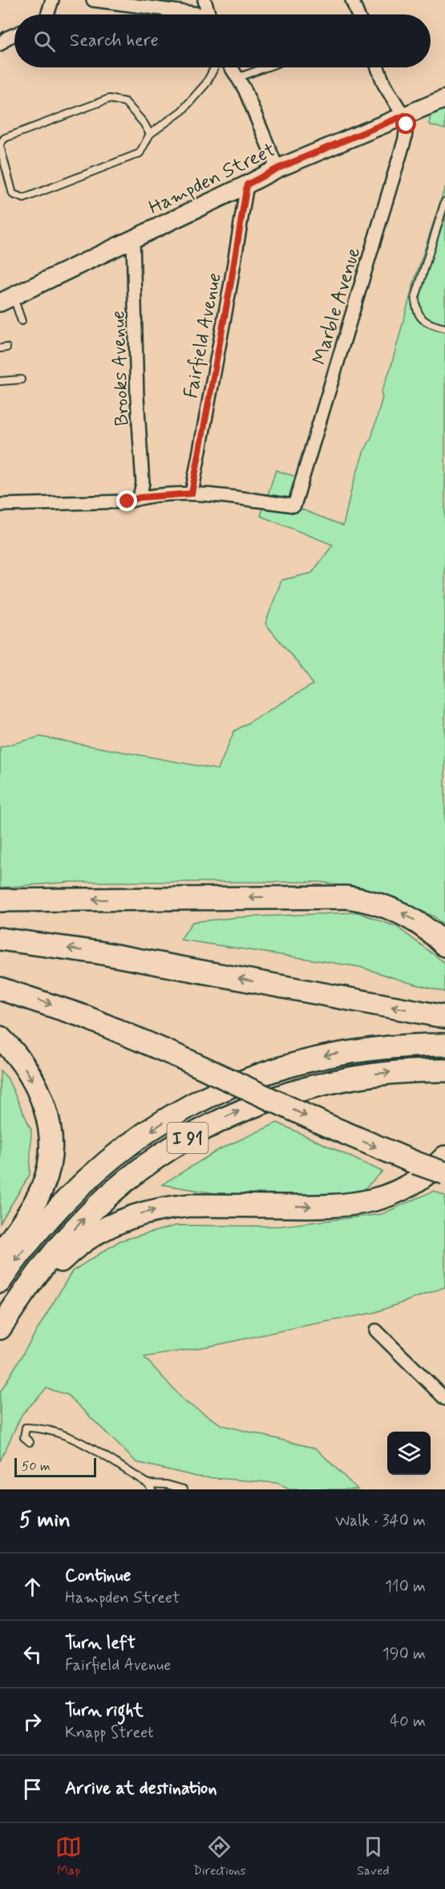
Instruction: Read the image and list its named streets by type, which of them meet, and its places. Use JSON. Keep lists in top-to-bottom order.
{
  "streets": {
    "highway": ["I 91"],
    "main road": ["Hampden Street"],
    "street": ["Marble Avenue", "Fairfield Avenue", "Brooks Avenue"]
  },
  "crossings": [
    ["Hampden Street", "Marble Avenue"],
    ["Hampden Street", "Fairfield Avenue"],
    ["Hampden Street", "Brooks Avenue"],
    ["Marble Avenue", "Fairfield Avenue"]
  ],
  "scale_bar": "50 m",
  "page": {
    "search": "Search here",
    "scale": "50 m",
    "heading": ["5 min", "Walk · 340 m"],
    "list": [
      ["Continue", "Hampden Street", "110 m"],
      ["Turn left", "Fairfield Avenue", "190 m"],
      ["Turn right", "Knapp Street", "40 m"],
      "Arrive at destination"
    ],
    "nav": ["Map", "Directions", "Saved"]
  }
}
